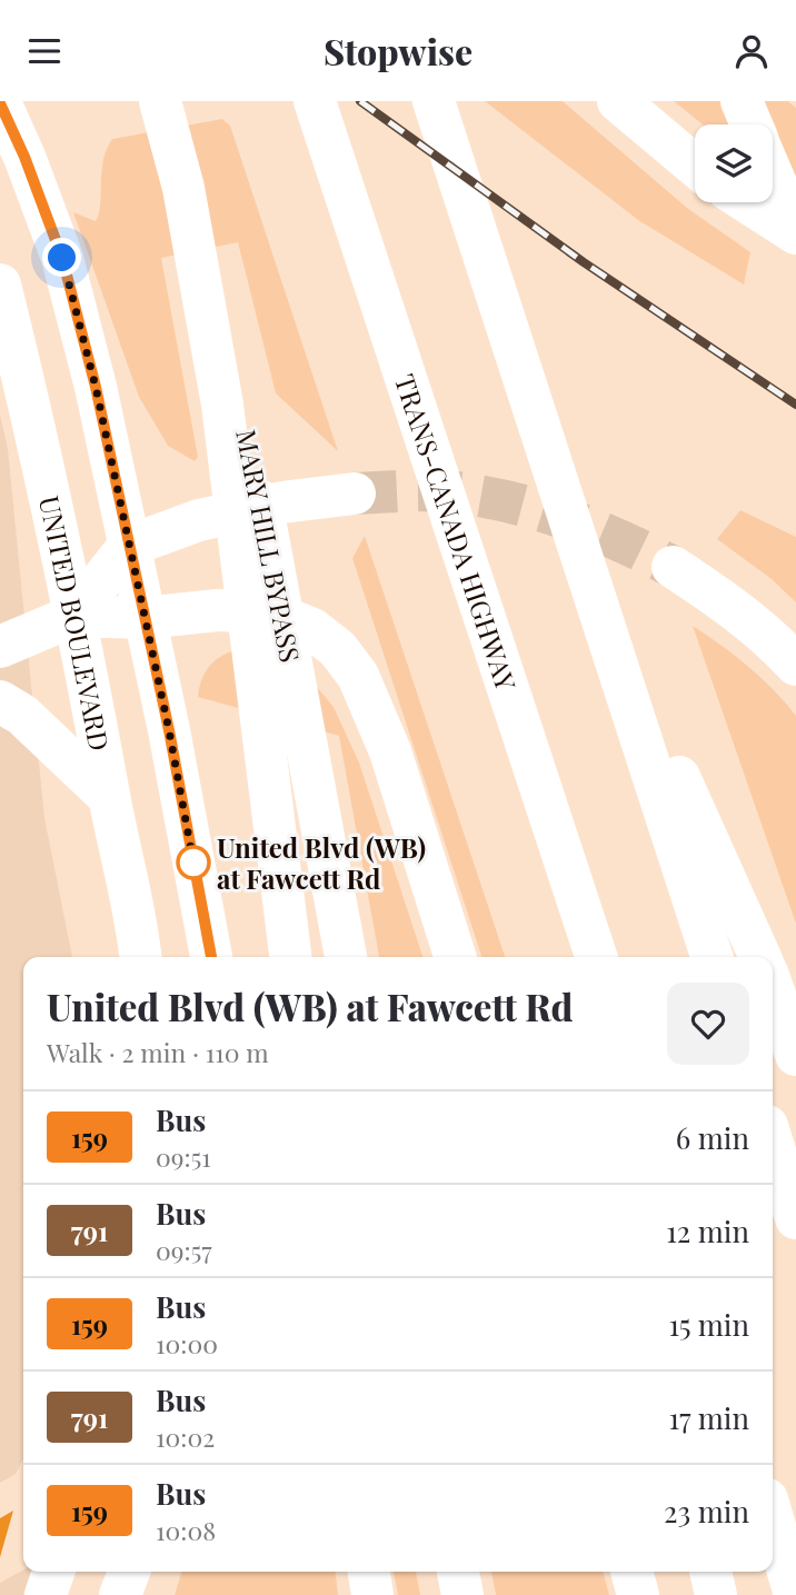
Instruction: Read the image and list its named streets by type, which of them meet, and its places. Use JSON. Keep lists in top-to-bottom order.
{
  "streets": {
    "main road": ["TRANS-CANADA HIGHWAY", "MARY HILL BYPASS", "UNITED BOULEVARD"]
  },
  "places": ["United Blvd (WB) at Fawcett Rd"],
  "lines": ["bus line 159"],
  "page": {
    "header": "Stopwise",
    "heading": ["United Blvd (WB) at Fawcett Rd", "Walk · 2 min · 110 m"],
    "list": [
      {
        "mark": "159",
        "name": "Bus",
        "note": "09:51",
        "value": "6 min"
      },
      {
        "mark": "791",
        "name": "Bus",
        "note": "09:57",
        "value": "12 min"
      },
      {
        "mark": "159",
        "name": "Bus",
        "note": "10:00",
        "value": "15 min"
      },
      {
        "mark": "791",
        "name": "Bus",
        "note": "10:02",
        "value": "17 min"
      },
      {
        "mark": "159",
        "name": "Bus",
        "note": "10:08",
        "value": "23 min"
      }
    ]
  }
}
